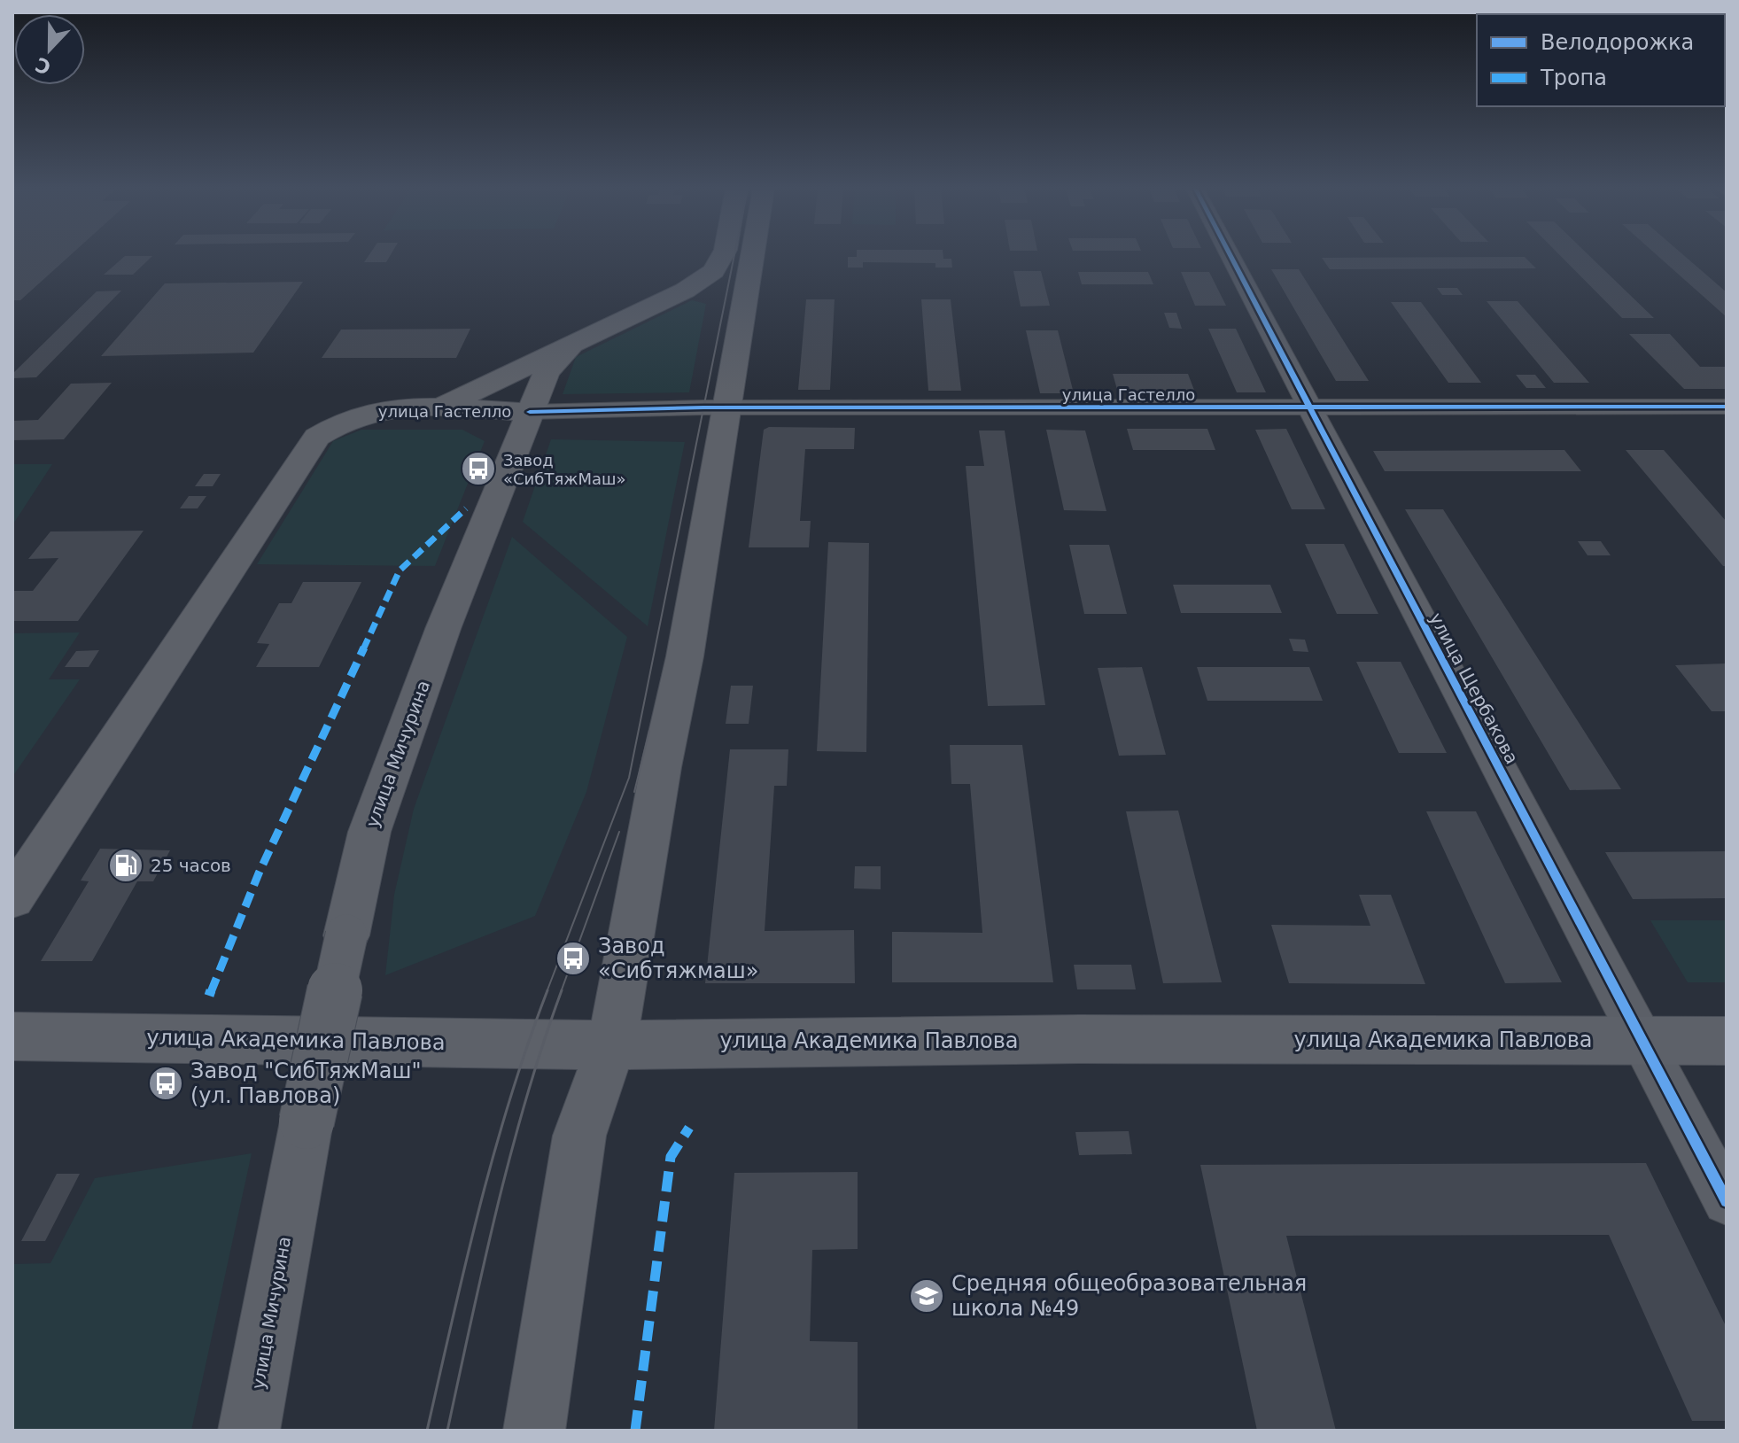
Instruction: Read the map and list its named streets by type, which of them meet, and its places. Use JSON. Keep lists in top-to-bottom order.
{
  "streets": {
    "main road": ["улица Гастелло", "улица Мичурина", "улица Академика Павлова"],
    "street": ["улица Щербакова"]
  },
  "crossings": [
    ["улица Гастелло", "улица Щербакова"],
    ["улица Гастелло", "улица Мичурина"],
    ["улица Щербакова", "улица Академика Павлова"]
  ],
  "places": {
    "bus stop": ["Завод «СибТяжМаш»", "Завод «Сибтяжмаш»", "Завод \"СибТяжМаш\" (ул. Павлова)"],
    "fuel station": ["25 часов"],
    "school or university": ["Средняя общеобразовательная школа №49"]
  },
  "legend": ["Велодорожка", "Тропа"],
  "north": "bottom"
}
